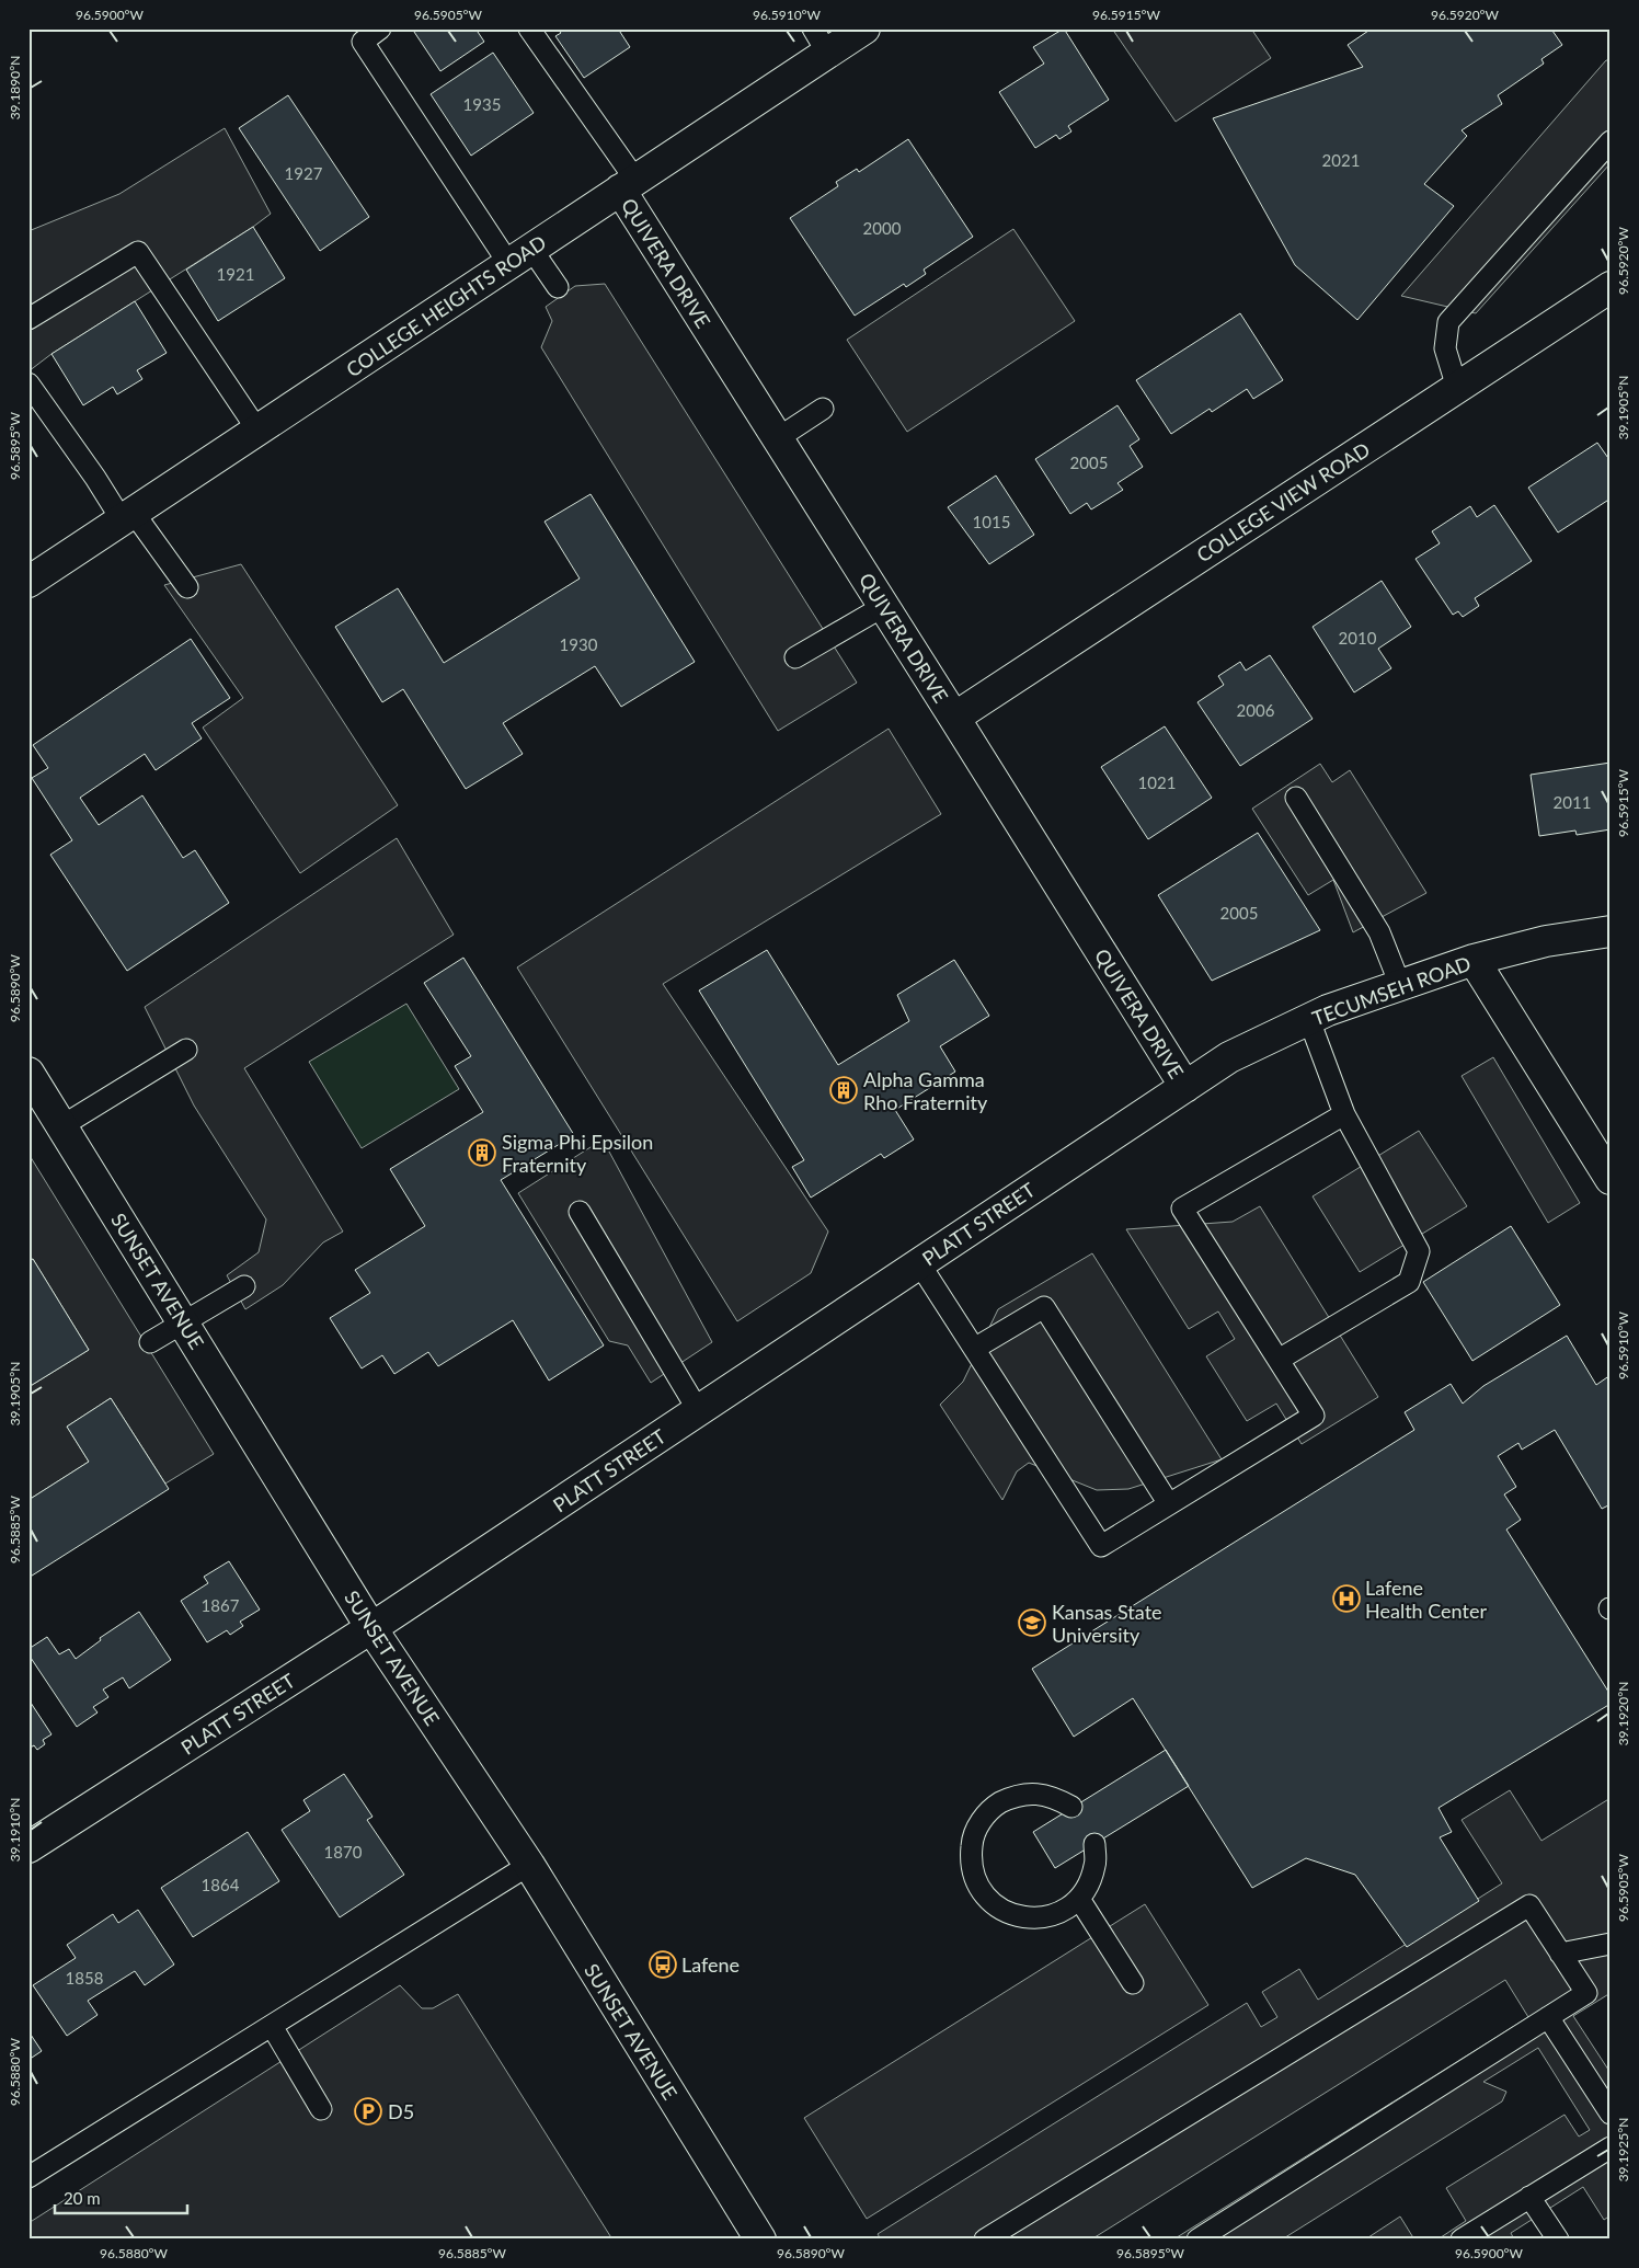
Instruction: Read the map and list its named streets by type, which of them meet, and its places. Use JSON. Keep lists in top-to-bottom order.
{
  "streets": {
    "street": [
      "QUIVERA DRIVE",
      "COLLEGE HEIGHTS ROAD",
      "COLLEGE VIEW ROAD",
      "TECUMSEH ROAD",
      "PLATT STREET",
      "SUNSET AVENUE"
    ]
  },
  "crossings": [
    ["QUIVERA DRIVE", "COLLEGE HEIGHTS ROAD"],
    ["QUIVERA DRIVE", "COLLEGE VIEW ROAD"],
    ["QUIVERA DRIVE", "TECUMSEH ROAD"],
    ["QUIVERA DRIVE", "PLATT STREET"],
    ["TECUMSEH ROAD", "PLATT STREET"],
    ["PLATT STREET", "SUNSET AVENUE"]
  ],
  "places": {
    "building": ["Alpha Gamma Rho Fraternity", "Sigma Phi Epsilon Fraternity"],
    "hospital": ["Lafene Health Center"],
    "school or university": ["Kansas State University"],
    "bus stop": ["Lafene"],
    "parking": ["D5"]
  },
  "house_numbers": [
    "1935",
    "2021",
    "1927",
    "2000",
    "1921",
    "2005",
    "1015",
    "2010",
    "1930",
    "2006",
    "1021",
    "2011",
    "2005",
    "1867",
    "1870",
    "1864",
    "1858"
  ],
  "scale_bar": "20 m",
  "coordinates": [
    "96.5900°W",
    "96.5905°W",
    "96.5910°W",
    "96.5915°W",
    "96.5920°W",
    "39.1890°N",
    "39.1905°N",
    "96.5895°W",
    "96.5890°W",
    "96.5885°W",
    "39.1920°N",
    "39.1910°N",
    "96.5880°W",
    "39.1925°N"
  ]
}
